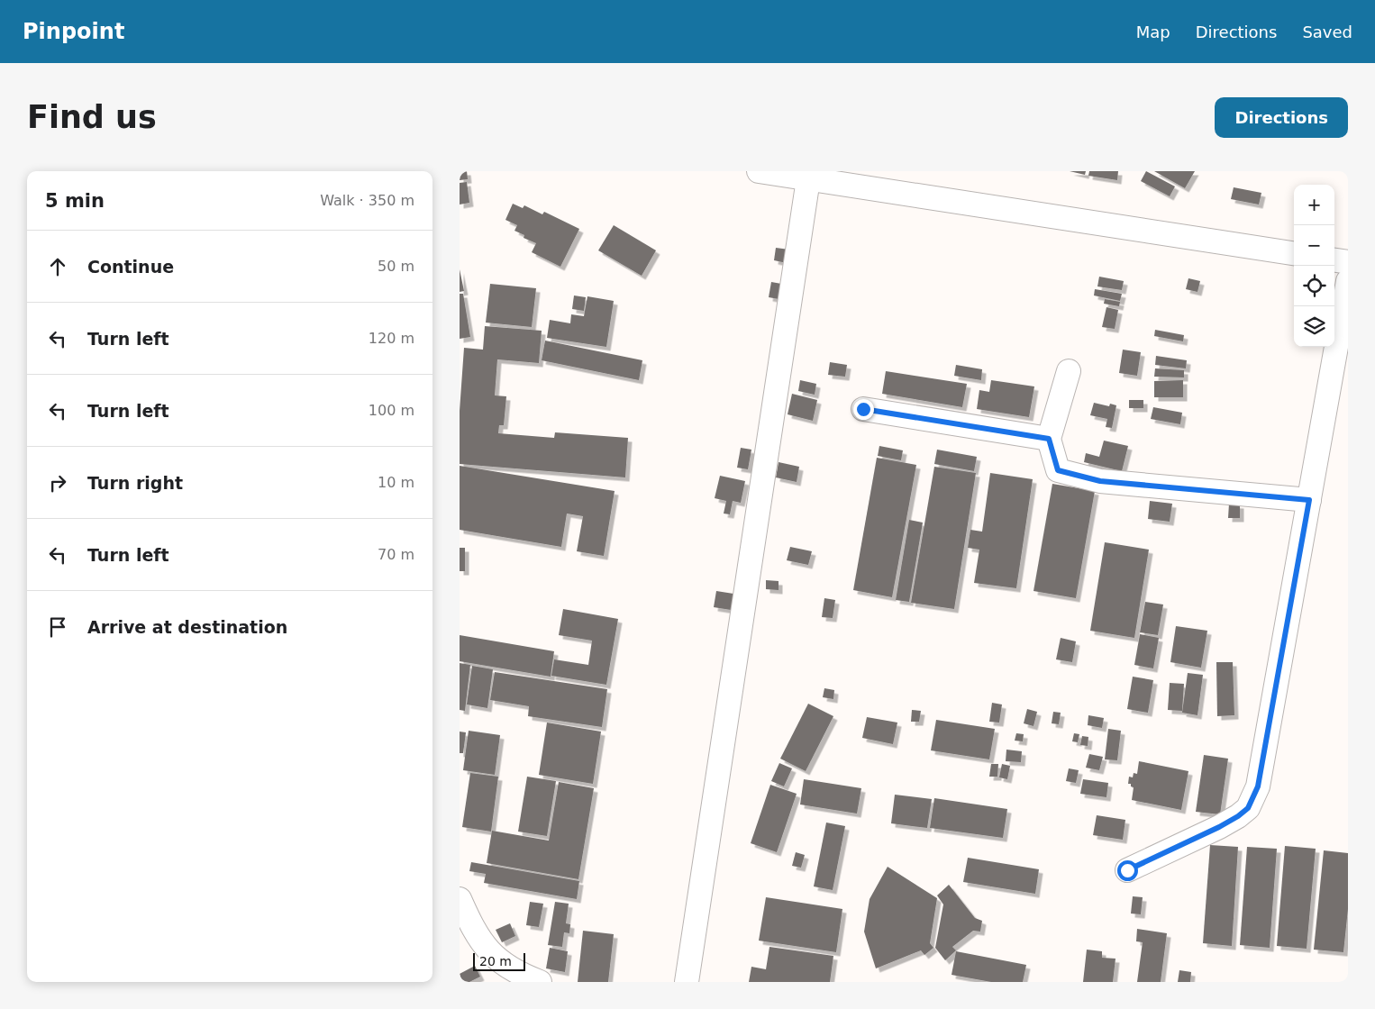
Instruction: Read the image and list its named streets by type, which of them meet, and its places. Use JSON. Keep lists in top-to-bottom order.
{
  "scale_bar": "20 m",
  "page": {
    "header": "Pinpoint",
    "nav": ["Map", "Directions", "Saved"],
    "buttons": "Directions",
    "title": "Find us",
    "heading": ["5 min", "Walk · 350 m"],
    "map_buttons": ["+", "−"],
    "list": [
      ["Continue", "50 m"],
      ["Turn left", "120 m"],
      ["Turn left", "100 m"],
      ["Turn right", "10 m"],
      ["Turn left", "70 m"],
      "Arrive at destination"
    ],
    "scale": "20 m"
  }
}
